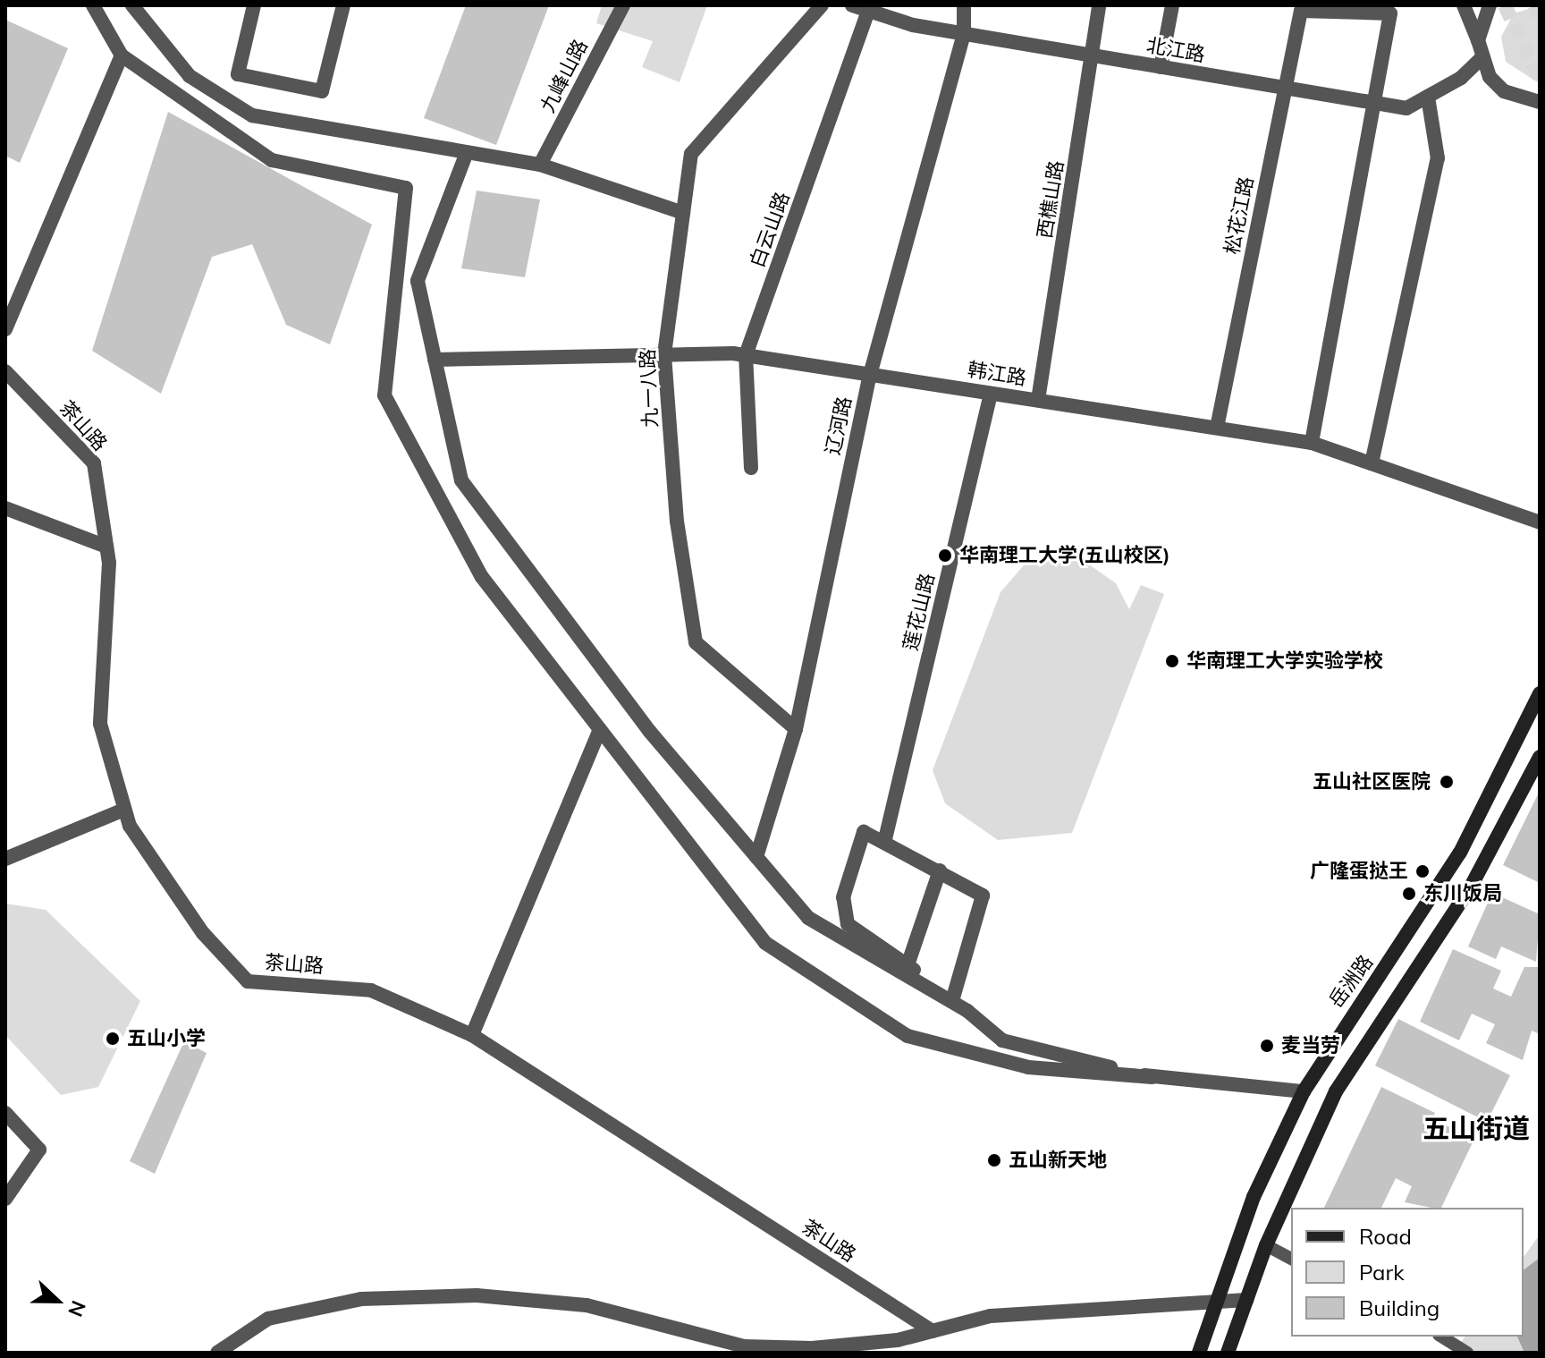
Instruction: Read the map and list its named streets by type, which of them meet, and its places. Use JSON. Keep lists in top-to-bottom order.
{
  "streets": {
    "main road": ["岳洲路"],
    "street": [
      "北江路",
      "九峰山路",
      "西樵山路",
      "松花江路",
      "白云山路",
      "韩江路",
      "九一八路",
      "茶山路",
      "辽河路",
      "莲花山路"
    ]
  },
  "crossings": [
    ["北江路", "西樵山路"],
    ["北江路", "松花江路"],
    ["北江路", "白云山路"],
    ["北江路", "辽河路"],
    ["西樵山路", "韩江路"],
    ["松花江路", "韩江路"],
    ["白云山路", "韩江路"],
    ["韩江路", "九一八路"],
    ["韩江路", "辽河路"],
    ["韩江路", "莲花山路"],
    ["九一八路", "辽河路"]
  ],
  "districts": ["五山街道"],
  "places": [
    "华南理工大学(五山校区)",
    "华南理工大学实验学校",
    "五山社区医院",
    "广隆蛋挞王",
    "东川饭局",
    "五山小学",
    "麦当劳",
    "五山新天地"
  ],
  "legend": ["Road", "Park", "Building"],
  "north": "right"
}
